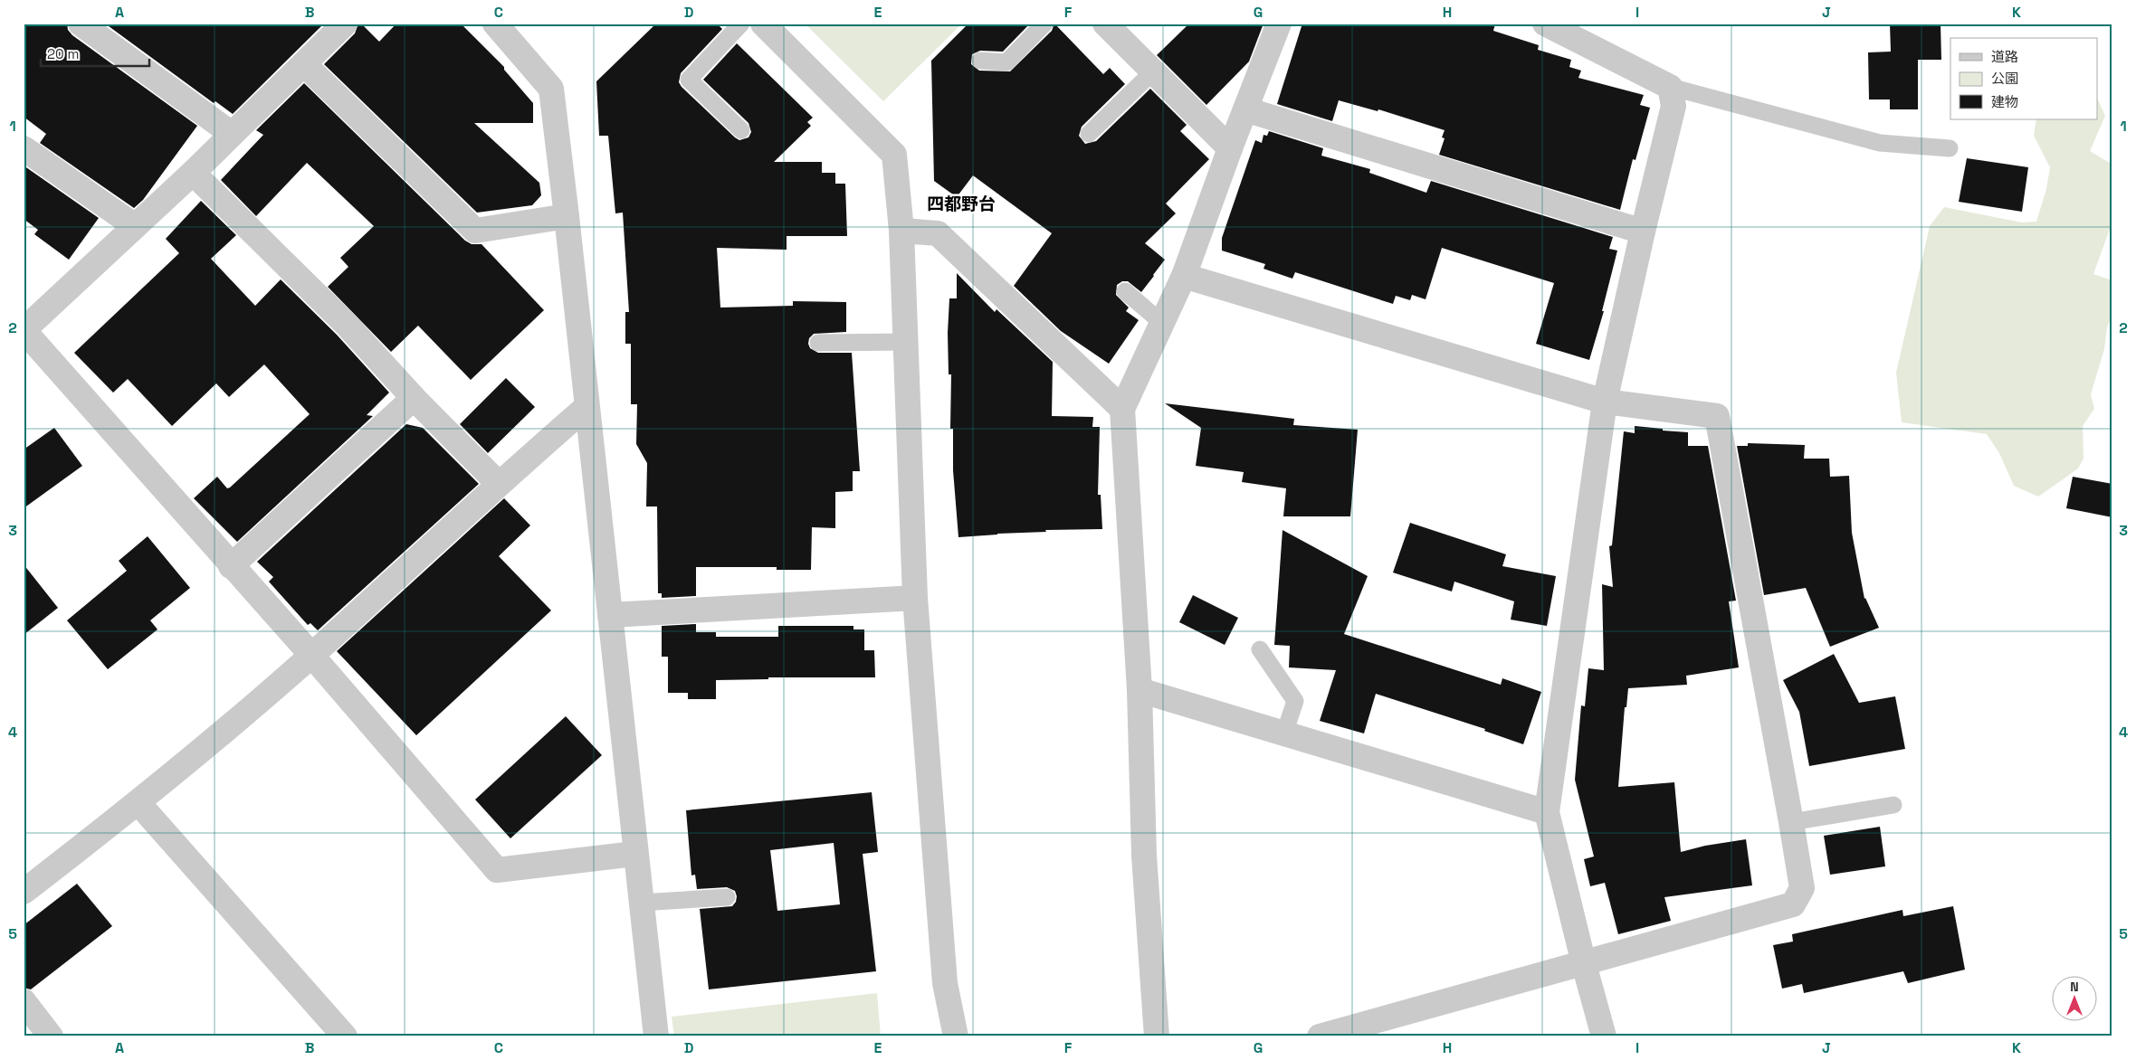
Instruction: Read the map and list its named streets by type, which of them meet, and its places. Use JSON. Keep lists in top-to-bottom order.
{
  "districts": ["四都野台"],
  "legend": ["道路", "公園", "建物"],
  "scale_bar": "20 m",
  "north": "top",
  "grid": {
    "columns": [
      "A",
      "B",
      "C",
      "D",
      "E",
      "F",
      "G",
      "H",
      "I",
      "J",
      "K"
    ],
    "rows": [
      "1",
      "2",
      "3",
      "4",
      "5"
    ]
  }
}
